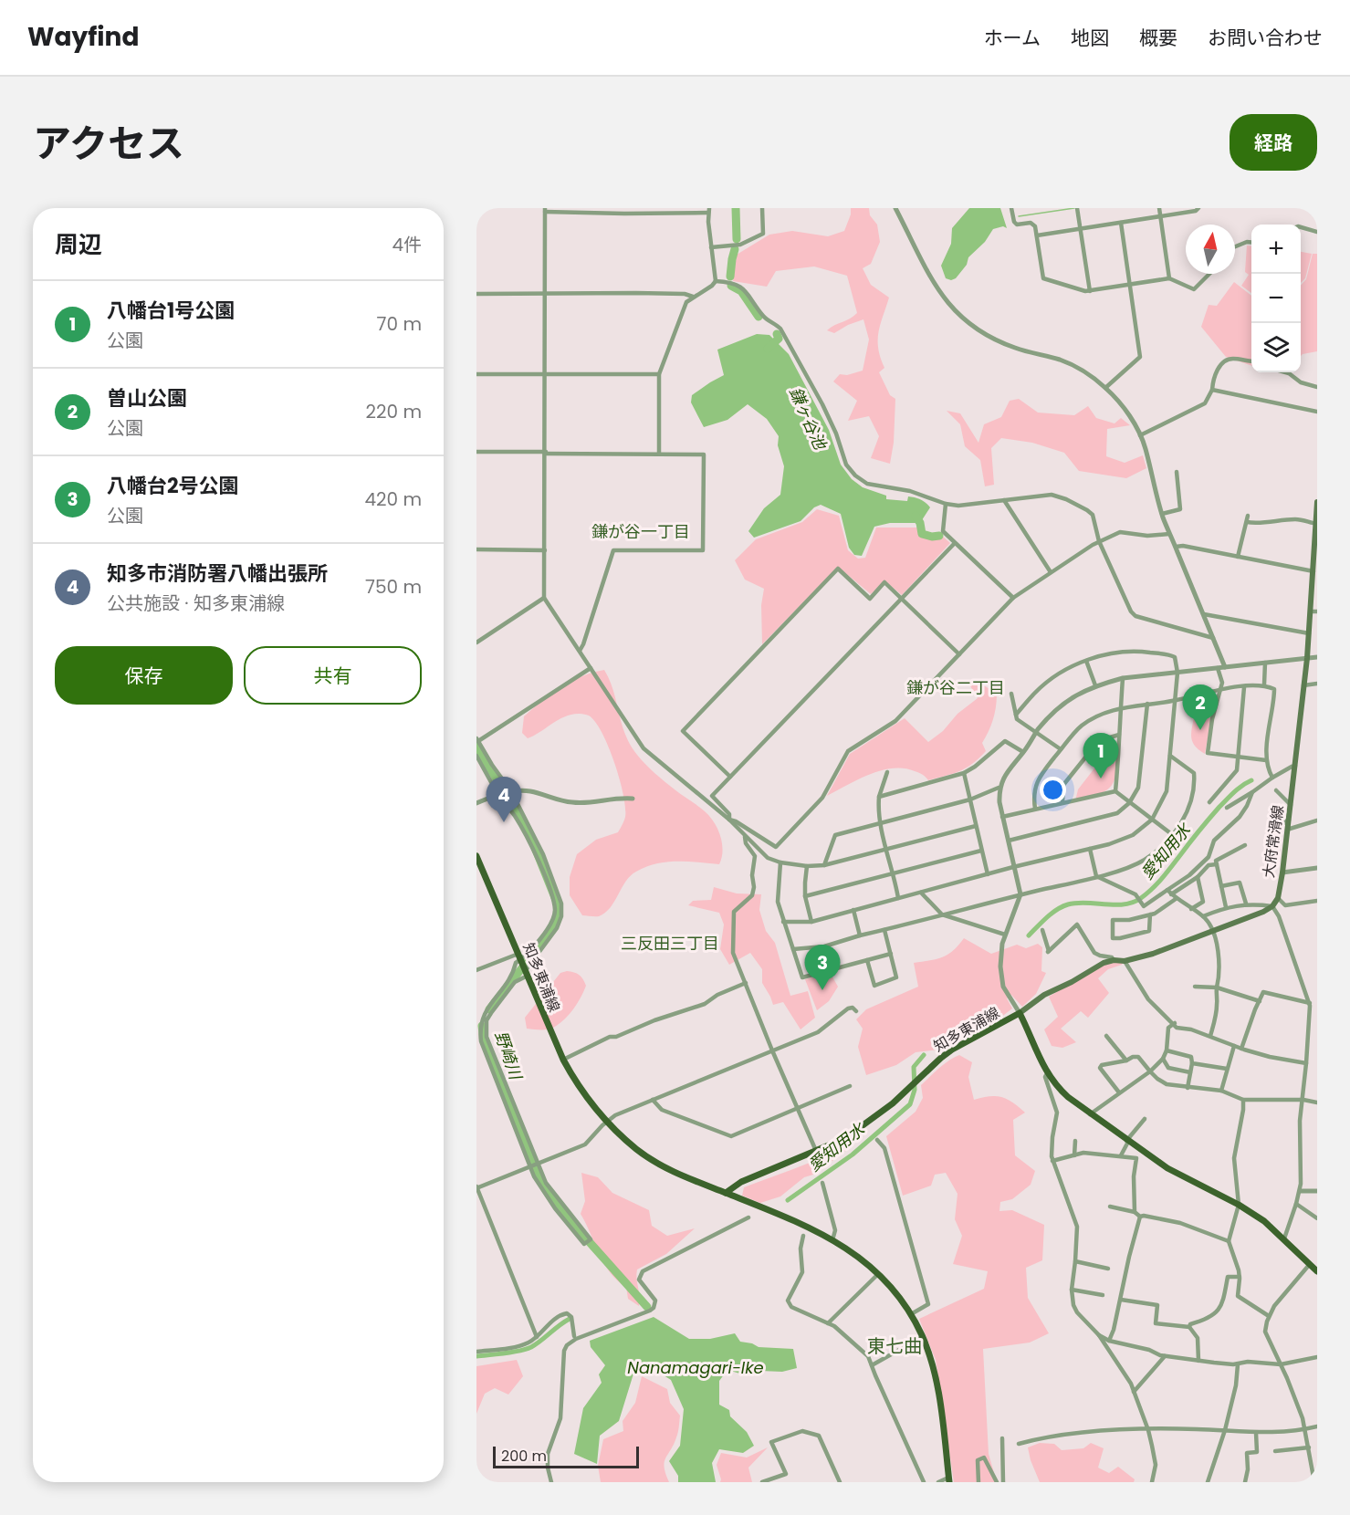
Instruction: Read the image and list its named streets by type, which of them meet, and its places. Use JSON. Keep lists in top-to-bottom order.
{
  "streets": {
    "main road": ["大府常滑線", "知多東浦線"]
  },
  "districts": [
    "鎌が谷一丁目",
    "鎌が谷二丁目",
    "三反田三丁目",
    "東七曲"
  ],
  "water": [
    "鎌ヶ谷池",
    "愛知用水",
    "野崎川",
    "Nanamagari-Ike"
  ],
  "scale_bar": "200 m",
  "north": "top",
  "page": {
    "header": "Wayfind",
    "nav": [
      "ホーム",
      "地図",
      "概要",
      "お問い合わせ"
    ],
    "title": "アクセス",
    "buttons": [
      "経路",
      ["保存", "共有"]
    ],
    "heading": ["周辺", "4件"],
    "map_buttons": ["+", "−"],
    "list": [
      {
        "mark": "1",
        "name": "八幡台1号公園",
        "note": "公園",
        "value": "70 m"
      },
      {
        "mark": "2",
        "name": "曽山公園",
        "note": "公園",
        "value": "220 m"
      },
      {
        "mark": "3",
        "name": "八幡台2号公園",
        "note": "公園",
        "value": "420 m"
      },
      {
        "mark": "4",
        "name": "知多市消防署八幡出張所",
        "note": "公共施設 · 知多東浦線",
        "value": "750 m"
      }
    ],
    "pins": [
      "2",
      "1",
      "4",
      "3"
    ],
    "scale": "200 m"
  }
}
